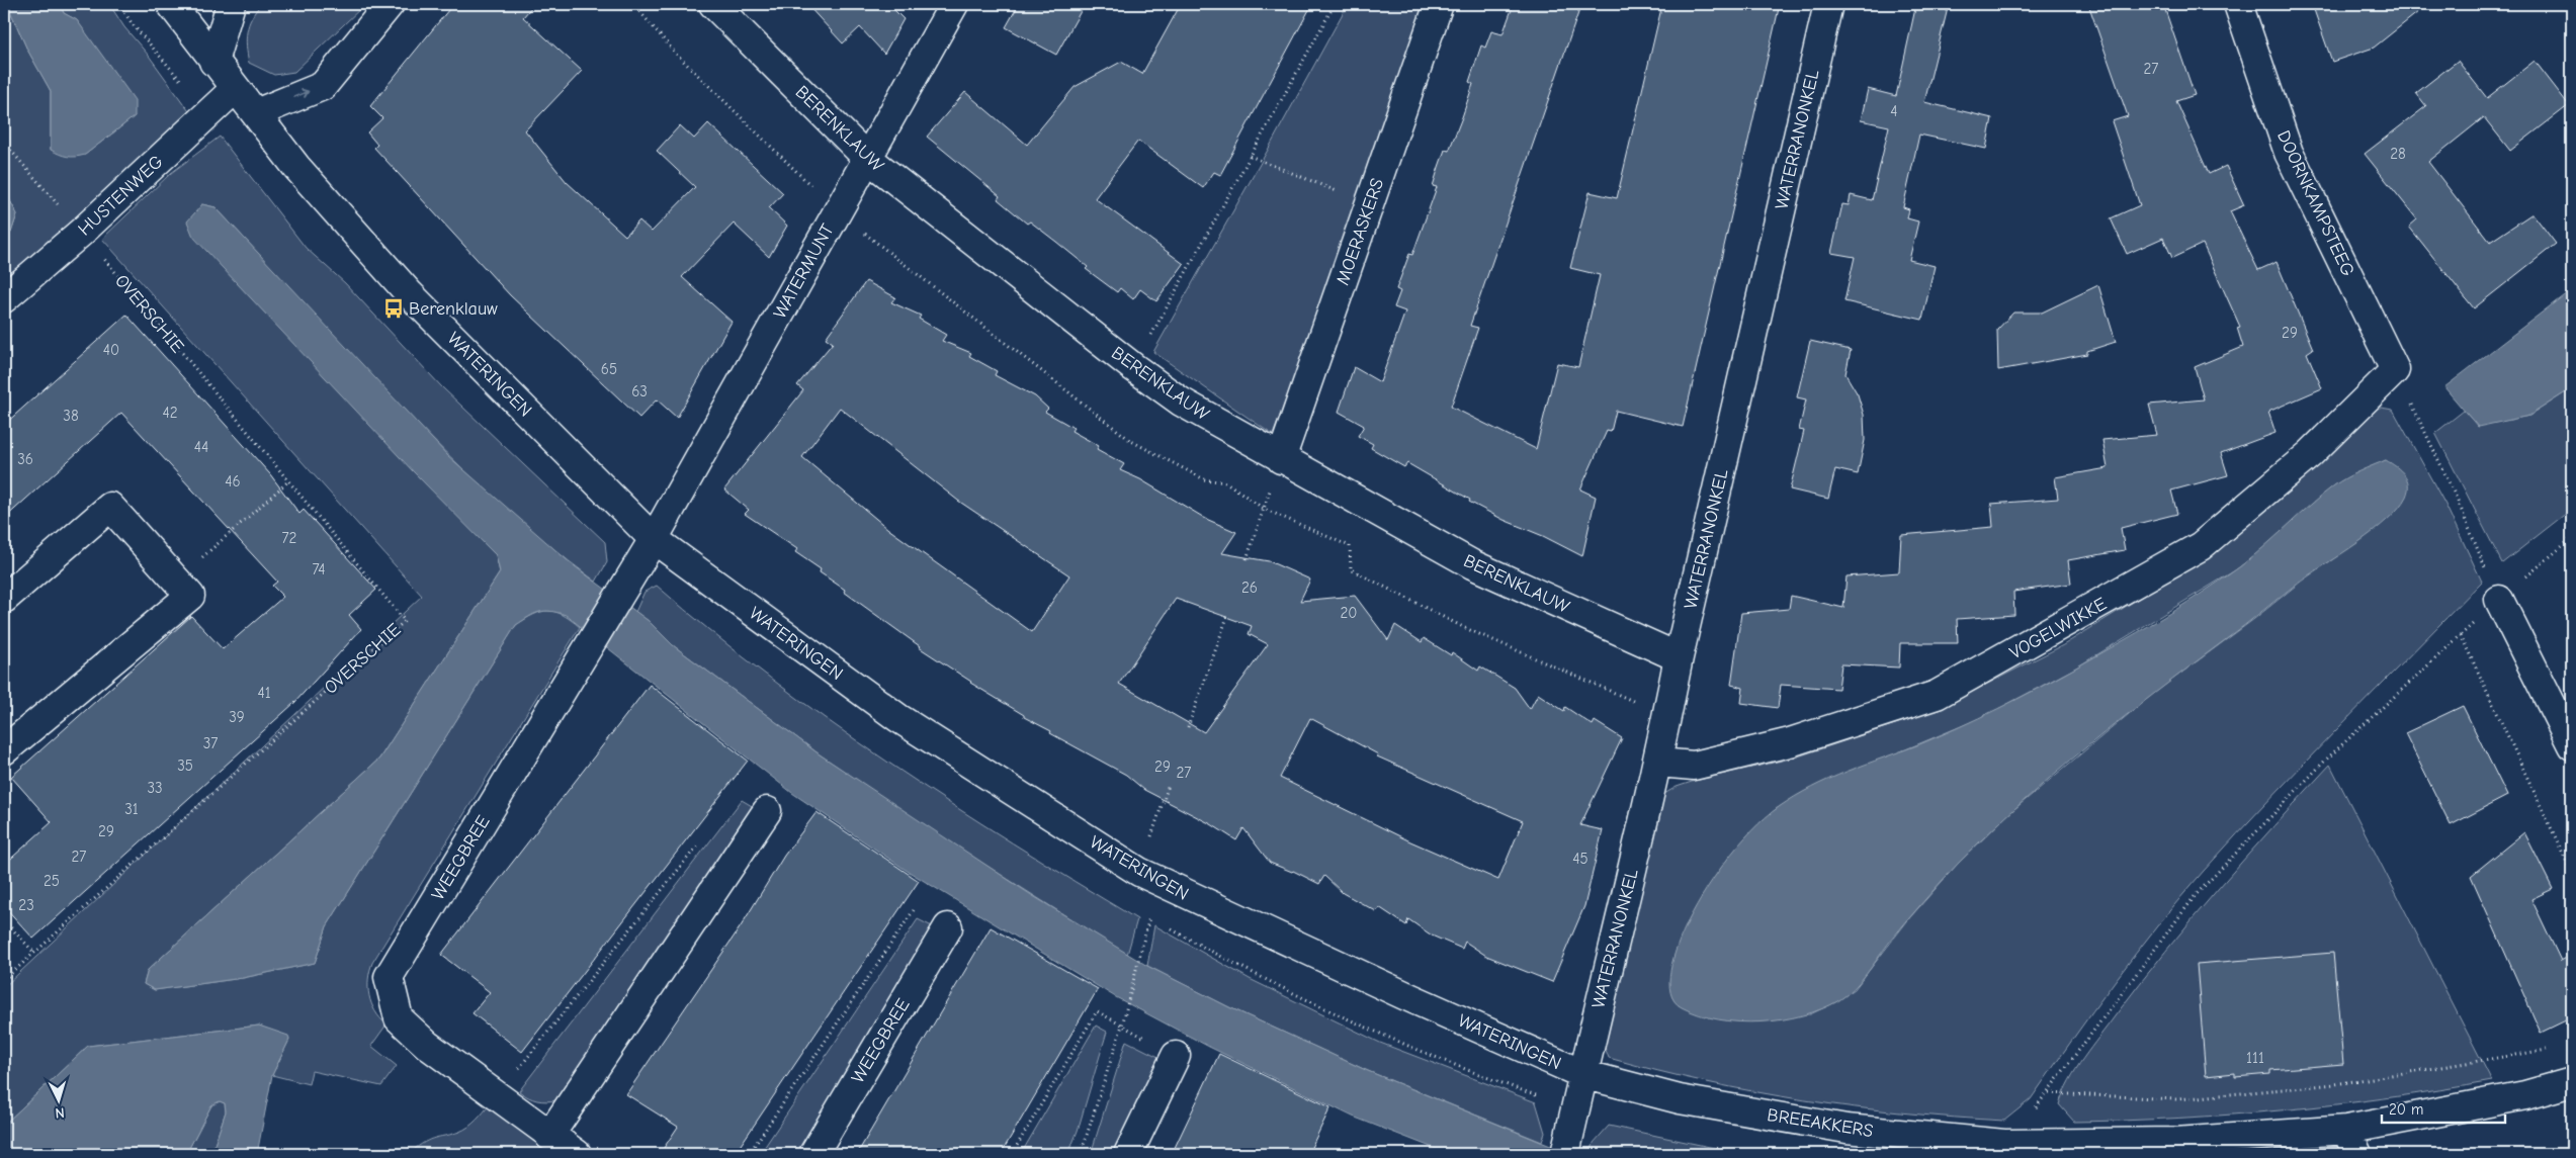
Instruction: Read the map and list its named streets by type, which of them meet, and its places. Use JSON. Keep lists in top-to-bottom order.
{
  "streets": {
    "street": [
      "BERENKLAUW",
      "WATERRANONKEL",
      "HUSTENWEG",
      "DOORNKAMPSTEEG",
      "MOERASKERS",
      "WATERMUNT",
      "WATERINGEN",
      "VOGELWIKKE",
      "WEEGBREE",
      "BREEAKKERS"
    ],
    "path": ["OVERSCHIE"]
  },
  "crossings": [
    ["BERENKLAUW", "WATERRANONKEL"],
    ["BERENKLAUW", "MOERASKERS"],
    ["BERENKLAUW", "WATERMUNT"],
    ["WATERRANONKEL", "WATERINGEN"],
    ["WATERRANONKEL", "VOGELWIKKE"],
    ["WATERRANONKEL", "BREEAKKERS"],
    ["HUSTENWEG", "OVERSCHIE"],
    ["HUSTENWEG", "WATERINGEN"],
    ["DOORNKAMPSTEEG", "VOGELWIKKE"],
    ["WATERMUNT", "WATERINGEN"],
    ["WATERMUNT", "WEEGBREE"],
    ["WATERINGEN", "WEEGBREE"],
    ["WATERINGEN", "BREEAKKERS"]
  ],
  "places": {
    "bus stop": ["Berenklauw"]
  },
  "house_numbers": [
    "27",
    "4",
    "28",
    "29",
    "40",
    "65",
    "63",
    "42",
    "38",
    "44",
    "36",
    "46",
    "72",
    "74",
    "26",
    "20",
    "41",
    "39",
    "37",
    "35",
    "29",
    "27",
    "33",
    "31",
    "29",
    "27",
    "45",
    "25",
    "23",
    "111"
  ],
  "scale_bar": "20 m",
  "north": "bottom"
}
